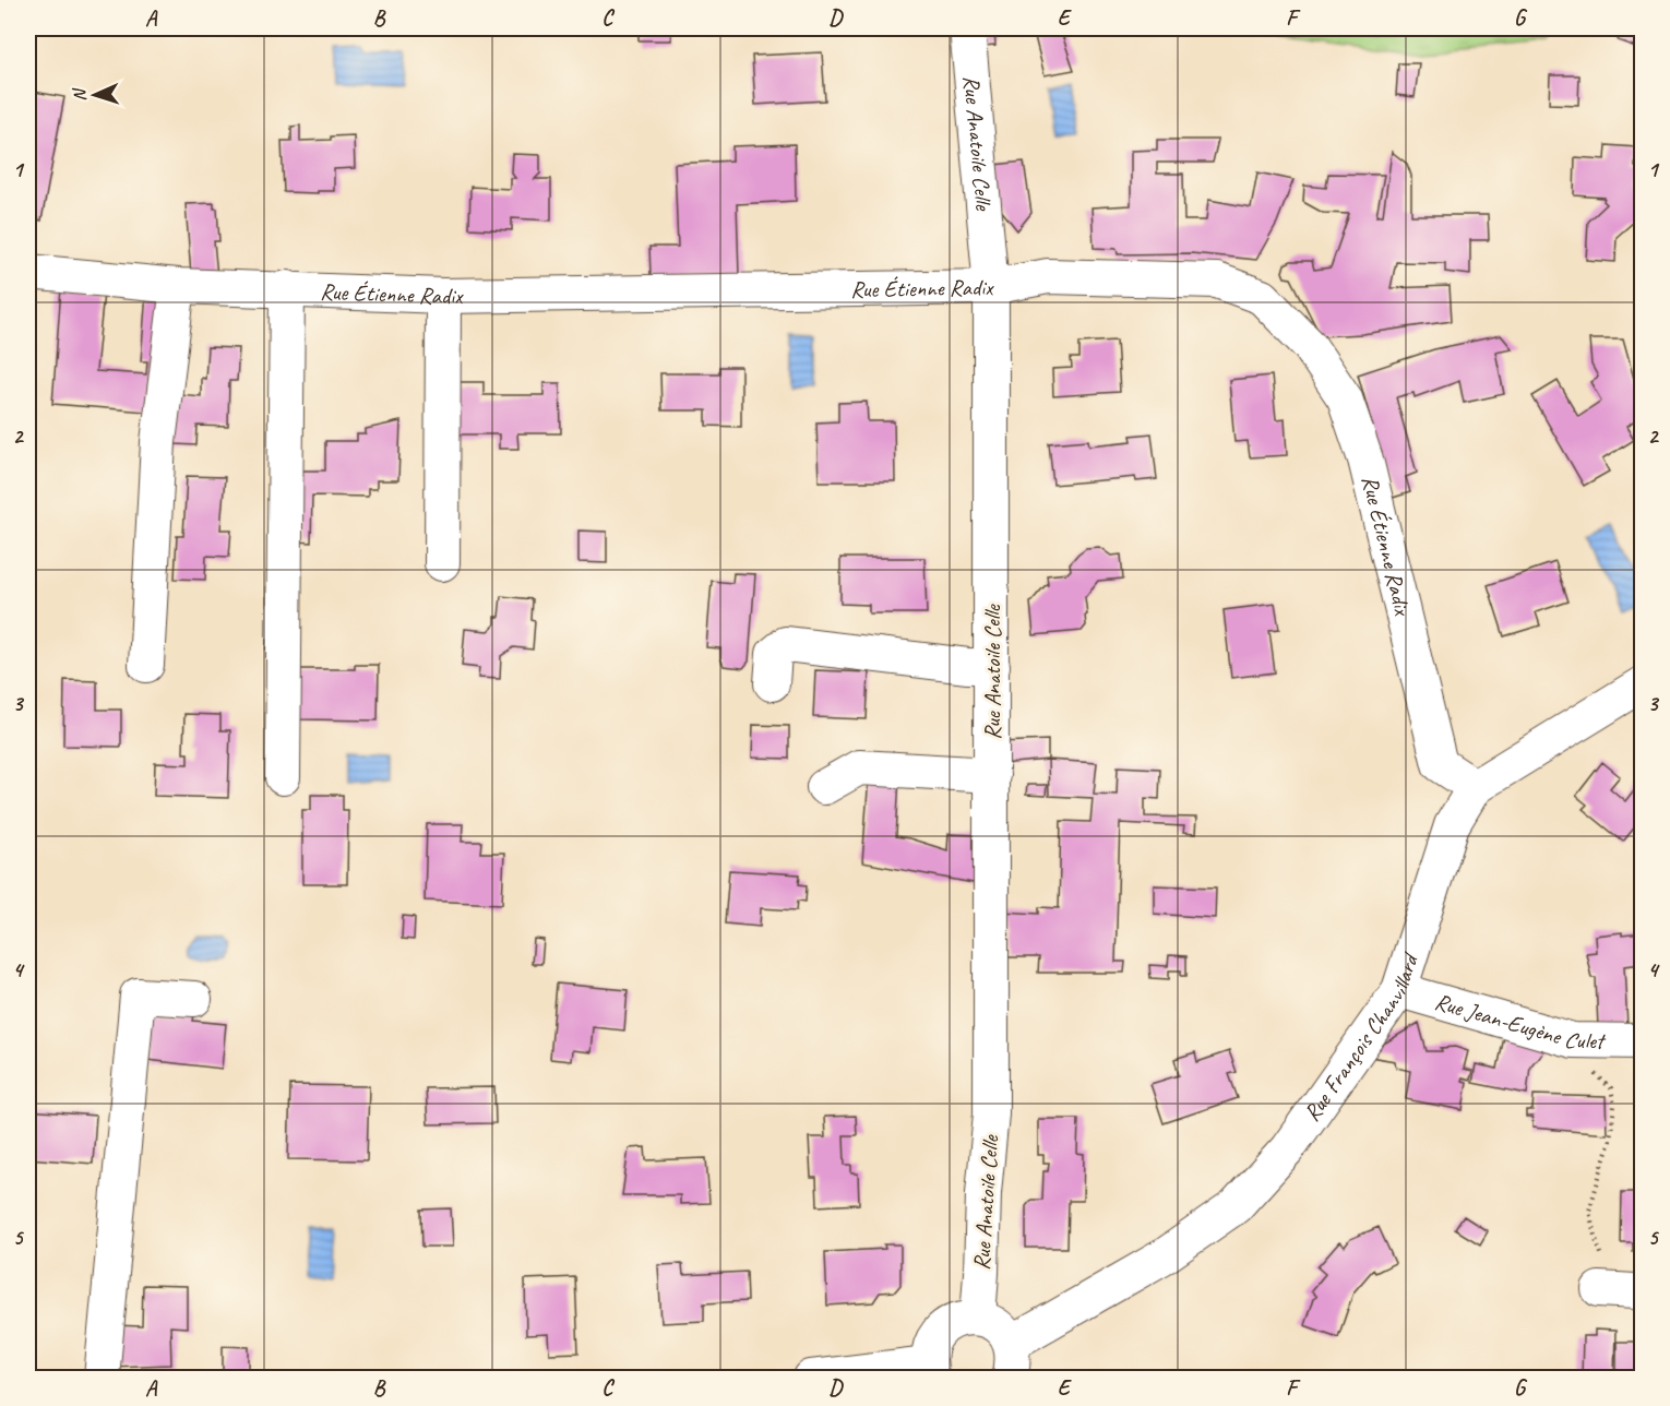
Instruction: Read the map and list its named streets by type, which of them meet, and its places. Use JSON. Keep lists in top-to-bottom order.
{
  "streets": {
    "street": [
      "Rue Anatoile Celle",
      "Rue Étienne Radix",
      "Rue Jean-Eugène Culet",
      "Rue François Chanvillard"
    ]
  },
  "crossings": [
    ["Rue Anatoile Celle", "Rue Étienne Radix"],
    ["Rue Étienne Radix", "Rue François Chanvillard"],
    ["Rue Jean-Eugène Culet", "Rue François Chanvillard"]
  ],
  "north": "left",
  "grid": {
    "columns": [
      "A",
      "B",
      "C",
      "D",
      "E",
      "F",
      "G"
    ],
    "rows": [
      "1",
      "2",
      "3",
      "4",
      "5"
    ]
  }
}
